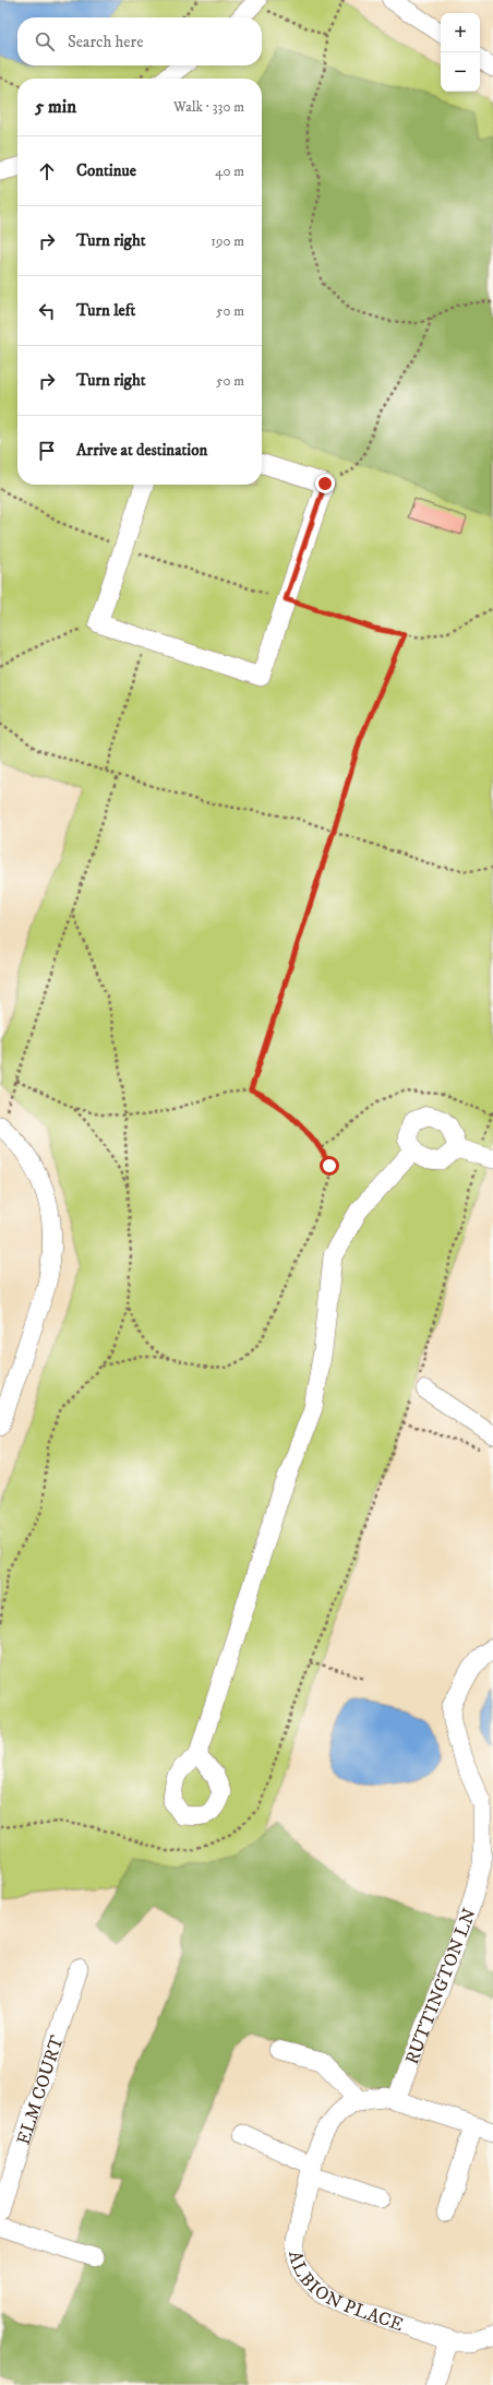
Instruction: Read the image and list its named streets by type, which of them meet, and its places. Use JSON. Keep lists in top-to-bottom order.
{
  "streets": {
    "street": ["RUTTINGTON LN", "ELM COURT", "ALBION PLACE"]
  },
  "crossings": [
    ["RUTTINGTON LN", "ALBION PLACE"]
  ],
  "page": {
    "map_buttons": ["+", "−"],
    "search": "Search here",
    "heading": ["5 min", "Walk · 330 m"],
    "list": [
      ["Continue", "40 m"],
      ["Turn right", "190 m"],
      ["Turn left", "50 m"],
      ["Turn right", "50 m"],
      "Arrive at destination"
    ]
  }
}
